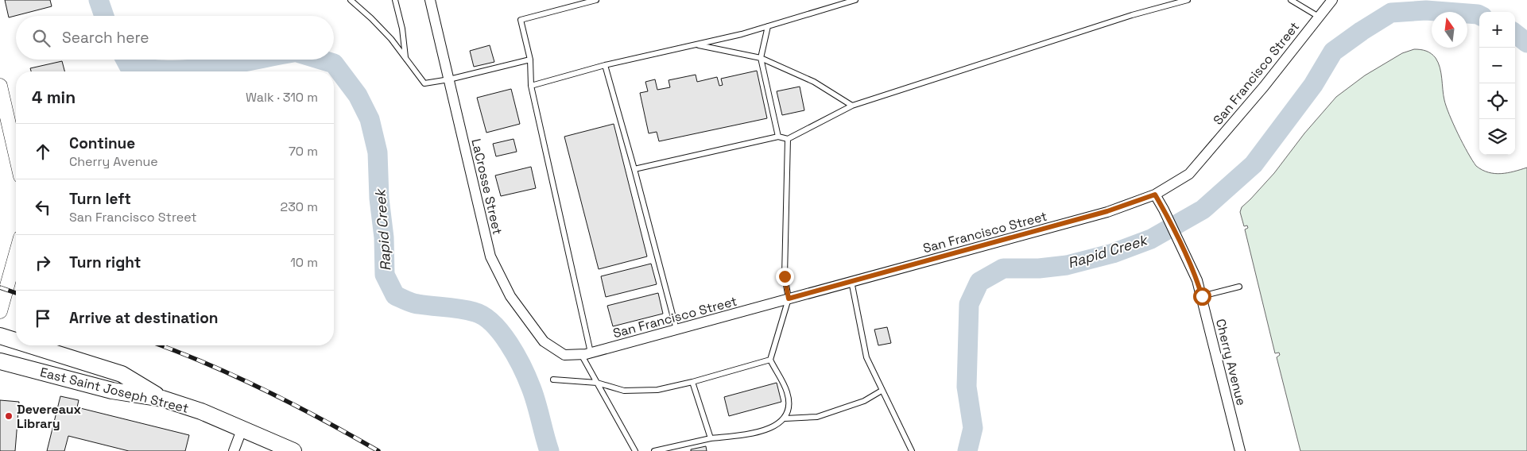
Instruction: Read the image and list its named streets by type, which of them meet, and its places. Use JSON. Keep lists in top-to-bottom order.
{
  "streets": {
    "main road": ["East Saint Joseph Street"],
    "street": ["San Francisco Street", "LaCrosse Street", "Cherry Avenue"]
  },
  "crossings": [
    ["San Francisco Street", "LaCrosse Street"],
    ["San Francisco Street", "Cherry Avenue"]
  ],
  "water": ["Rapid Creek"],
  "places": ["Devereaux Library"],
  "north": "top",
  "page": {
    "map_buttons": ["+", "−"],
    "search": "Search here",
    "heading": ["4 min", "Walk · 310 m"],
    "list": [
      ["Continue", "Cherry Avenue", "70 m"],
      ["Turn left", "San Francisco Street", "230 m"],
      ["Turn right", "10 m"],
      "Arrive at destination"
    ]
  }
}
